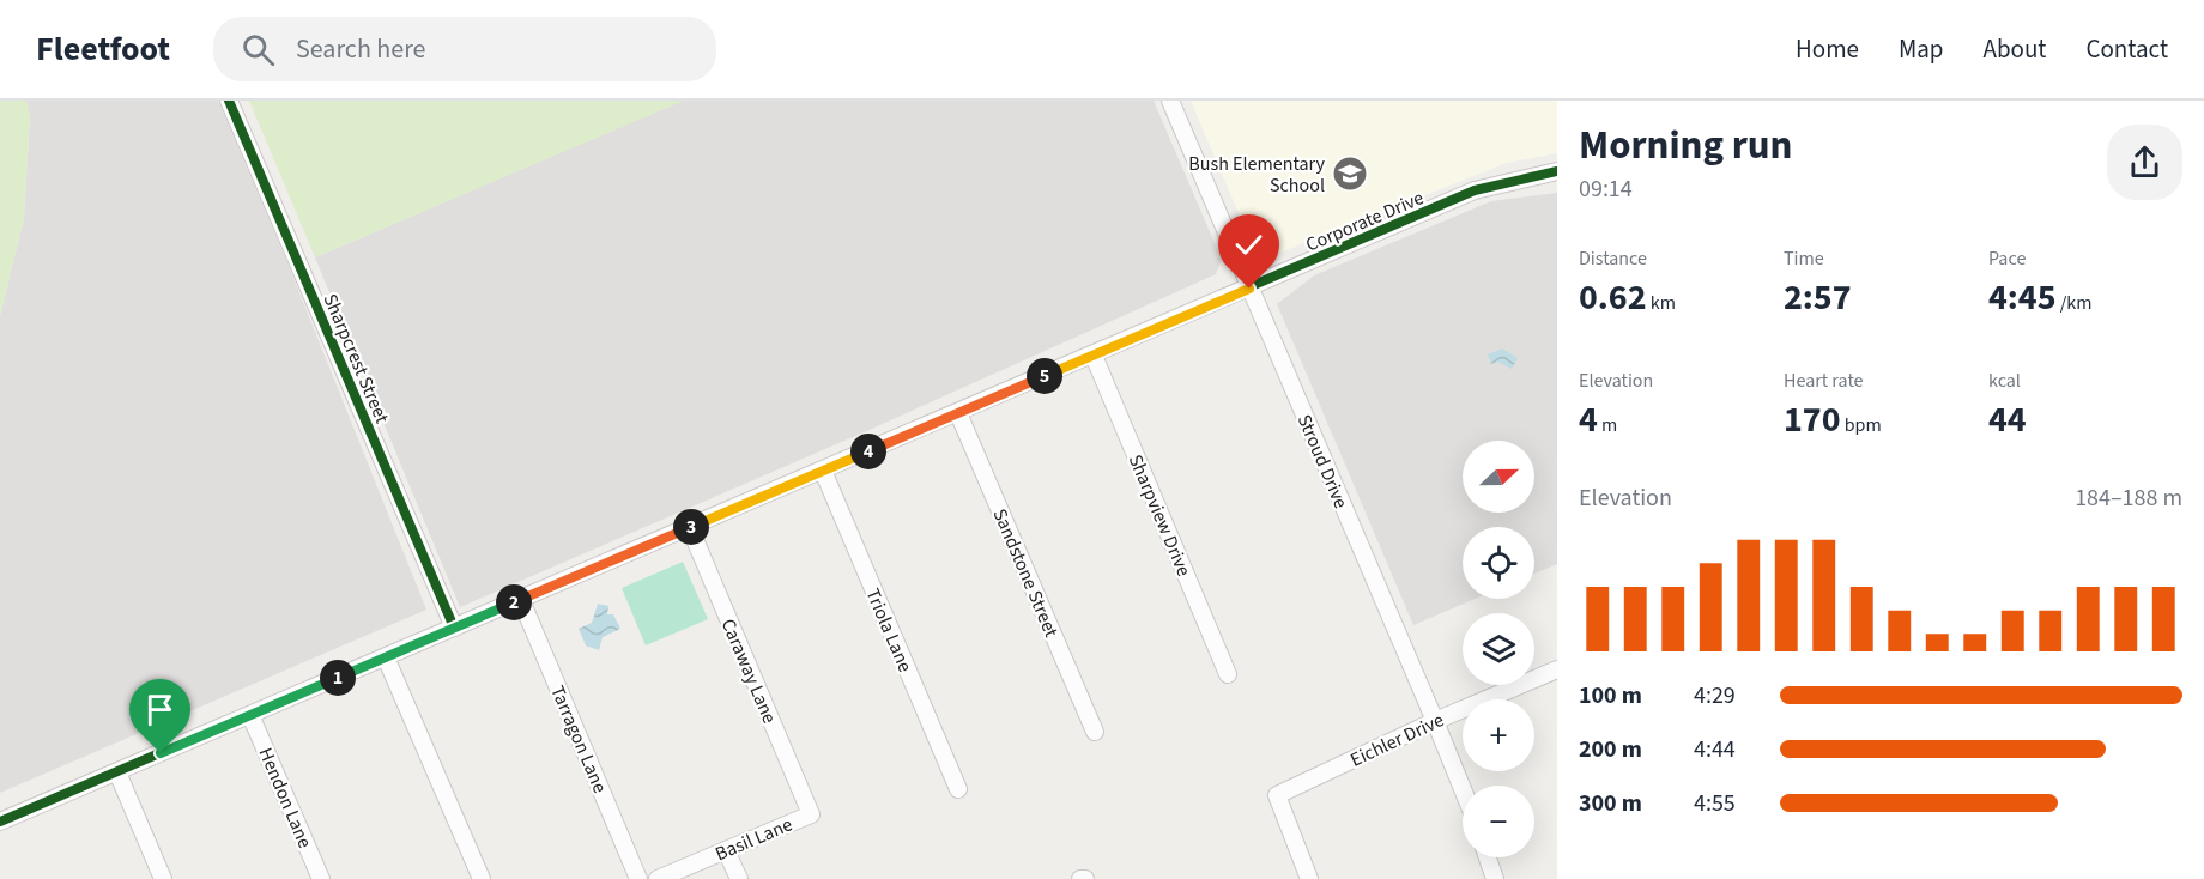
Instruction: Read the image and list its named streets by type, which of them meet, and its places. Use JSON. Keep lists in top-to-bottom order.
{
  "streets": {
    "street": [
      "Corporate Drive",
      "Sharpcrest Street",
      "Stroud Drive",
      "Sharpview Drive",
      "Sandstone Street",
      "Triola Lane",
      "Caraway Lane",
      "Tarragon Lane",
      "Eichler Drive",
      "Hendon Lane",
      "Basil Lane"
    ]
  },
  "crossings": [
    ["Corporate Drive", "Sharpcrest Street"],
    ["Corporate Drive", "Stroud Drive"],
    ["Corporate Drive", "Sharpview Drive"],
    ["Corporate Drive", "Sandstone Street"],
    ["Corporate Drive", "Triola Lane"],
    ["Corporate Drive", "Caraway Lane"],
    ["Corporate Drive", "Tarragon Lane"],
    ["Corporate Drive", "Hendon Lane"],
    ["Stroud Drive", "Eichler Drive"],
    ["Caraway Lane", "Basil Lane"]
  ],
  "places": {
    "school or university": ["Bush Elementary School"]
  },
  "north": "right",
  "page": {
    "header": "Fleetfoot",
    "search": "Search here",
    "nav": [
      "Home",
      "Map",
      "About",
      "Contact"
    ],
    "heading": ["Morning run", "09:14"],
    "stats": [
      ["Distance", "0.62 km"],
      ["Time", "2:57"],
      ["Pace", "4:45 /km"],
      ["Elevation", "4 m"],
      ["Heart rate", "170 bpm"],
      ["kcal", "44"]
    ],
    "pins": [
      "5",
      "4",
      "3",
      "2",
      "1"
    ],
    "map_buttons": ["+", "−"],
    "chart": ["Elevation", "184–188 m"],
    "list": [
      {
        "name": "100 m",
        "note": "4:29"
      },
      {
        "name": "200 m",
        "note": "4:44"
      },
      {
        "name": "300 m",
        "note": "4:55"
      }
    ]
  }
}
